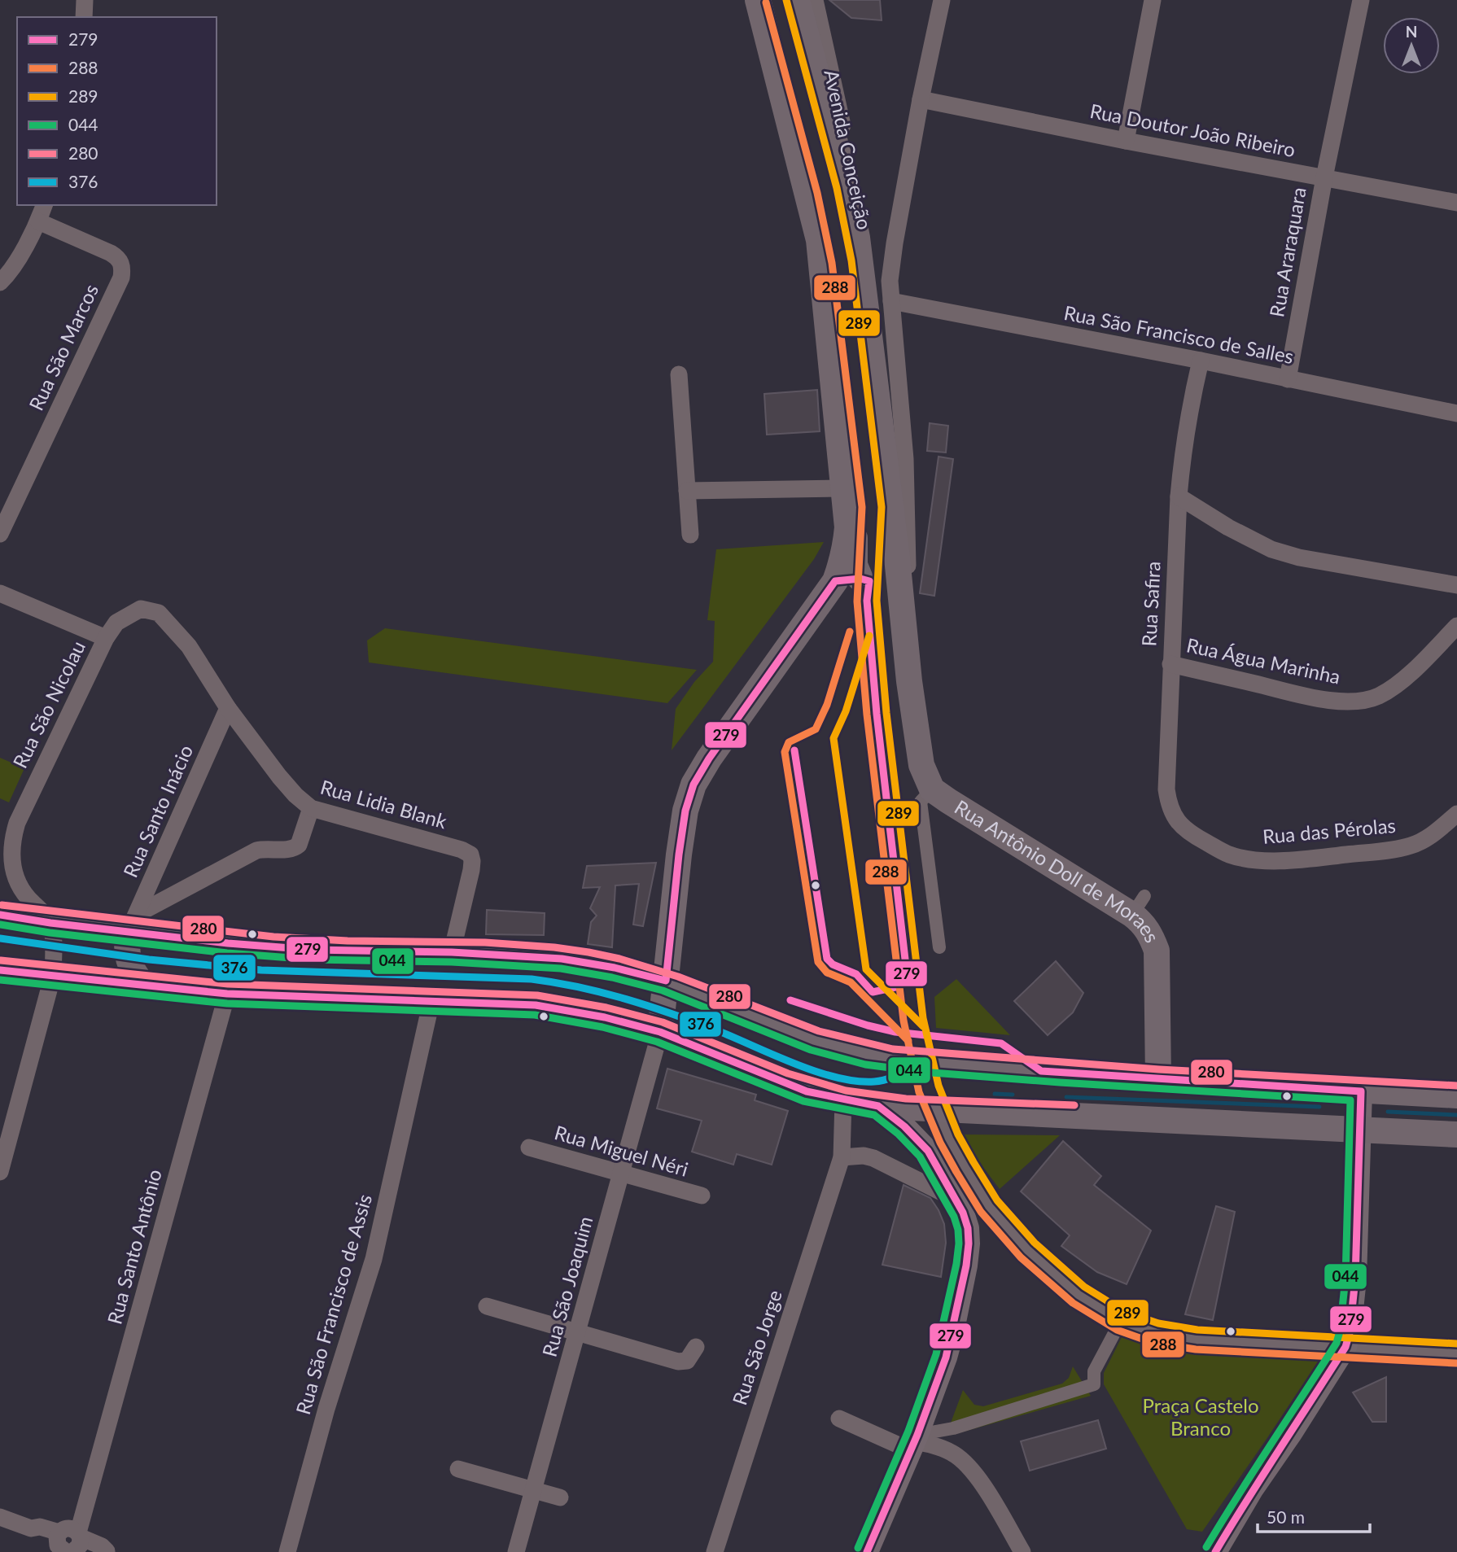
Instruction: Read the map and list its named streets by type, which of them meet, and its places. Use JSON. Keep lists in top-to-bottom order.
{
  "streets": {
    "main road": ["Avenida Conceição", "Rua Antônio Doll de Moraes"],
    "street": [
      "Rua Doutor João Ribeiro",
      "Rua Araraquara",
      "Rua São Francisco de Salles",
      "Rua São Marcos",
      "Rua Safira",
      "Rua Água Marinha",
      "Rua São Nicolau",
      "Rua Lidia Blank",
      "Rua Santo Inácio",
      "Rua das Pérolas",
      "Rua Miguel Néri",
      "Rua Santo Antônio",
      "Rua São Joaquim",
      "Rua São Francisco de Assis",
      "Rua São Jorge"
    ]
  },
  "crossings": [
    ["Rua Doutor João Ribeiro", "Rua Araraquara"],
    ["Avenida Conceição", "Rua Antônio Doll de Moraes"],
    ["Rua Araraquara", "Rua São Francisco de Salles"],
    ["Rua São Francisco de Salles", "Rua Safira"],
    ["Rua Safira", "Rua Água Marinha"],
    ["Rua Safira", "Rua das Pérolas"],
    ["Rua São Nicolau", "Rua Lidia Blank"],
    ["Rua Lidia Blank", "Rua Santo Inácio"],
    ["Rua Miguel Néri", "Rua São Joaquim"]
  ],
  "parks": ["Praça Castelo Branco"],
  "lines": [
    "transit line 289",
    "transit line 288",
    "transit line 279",
    "transit line 280",
    "transit line 044",
    "transit line 376"
  ],
  "legend": [
    "279",
    "288",
    "289",
    "044",
    "280",
    "376"
  ],
  "scale_bar": "50 m",
  "north": "top"
}
